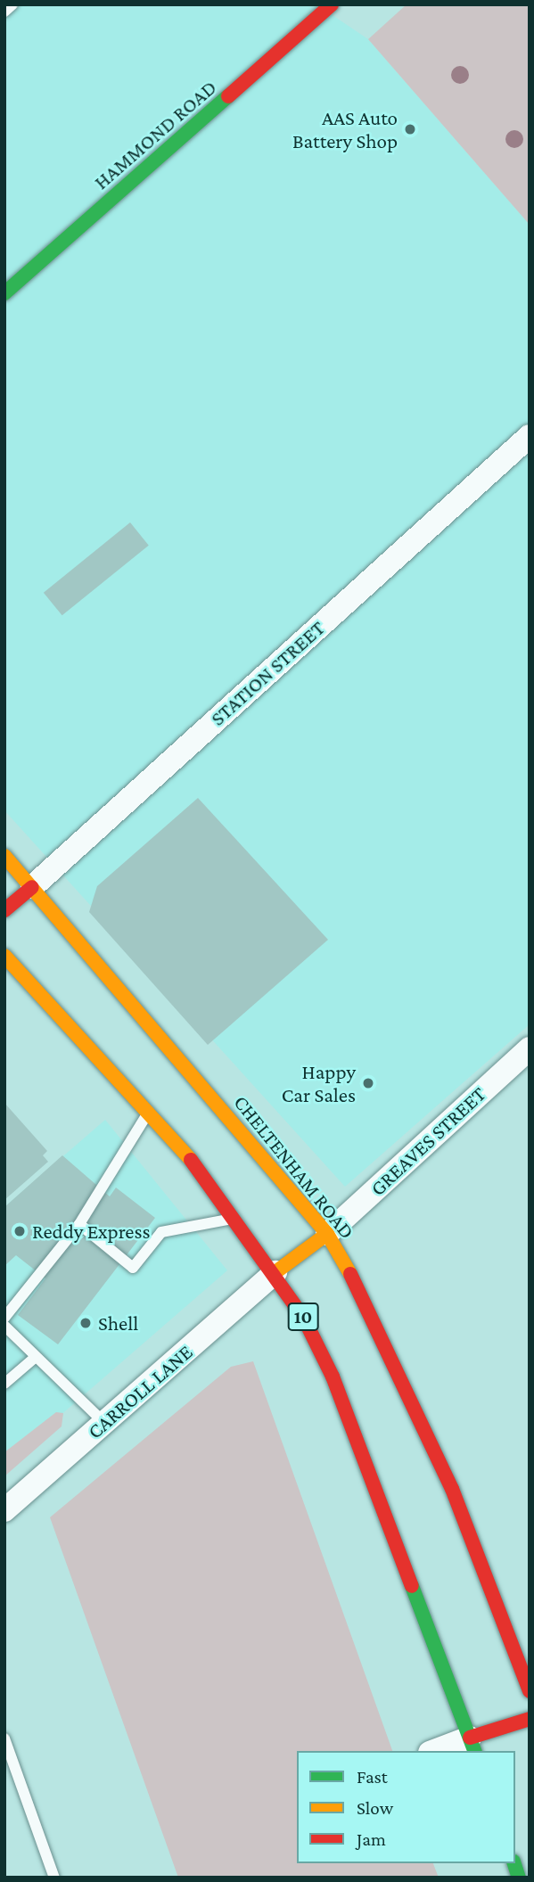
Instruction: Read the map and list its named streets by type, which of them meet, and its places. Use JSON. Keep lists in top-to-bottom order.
{
  "streets": {
    "main road": [
      "HAMMOND ROAD",
      "STATION STREET",
      "CHELTENHAM ROAD",
      "10"
    ],
    "street": ["GREAVES STREET", "CARROLL LANE"]
  },
  "crossings": [
    ["STATION STREET", "CHELTENHAM ROAD"],
    ["GREAVES STREET", "CHELTENHAM ROAD"],
    ["10", "CARROLL LANE"]
  ],
  "places": [
    "AAS Auto Battery Shop",
    "Happy Car Sales",
    "Reddy Express",
    "Shell"
  ],
  "legend": ["Fast", "Slow", "Jam"]
}
